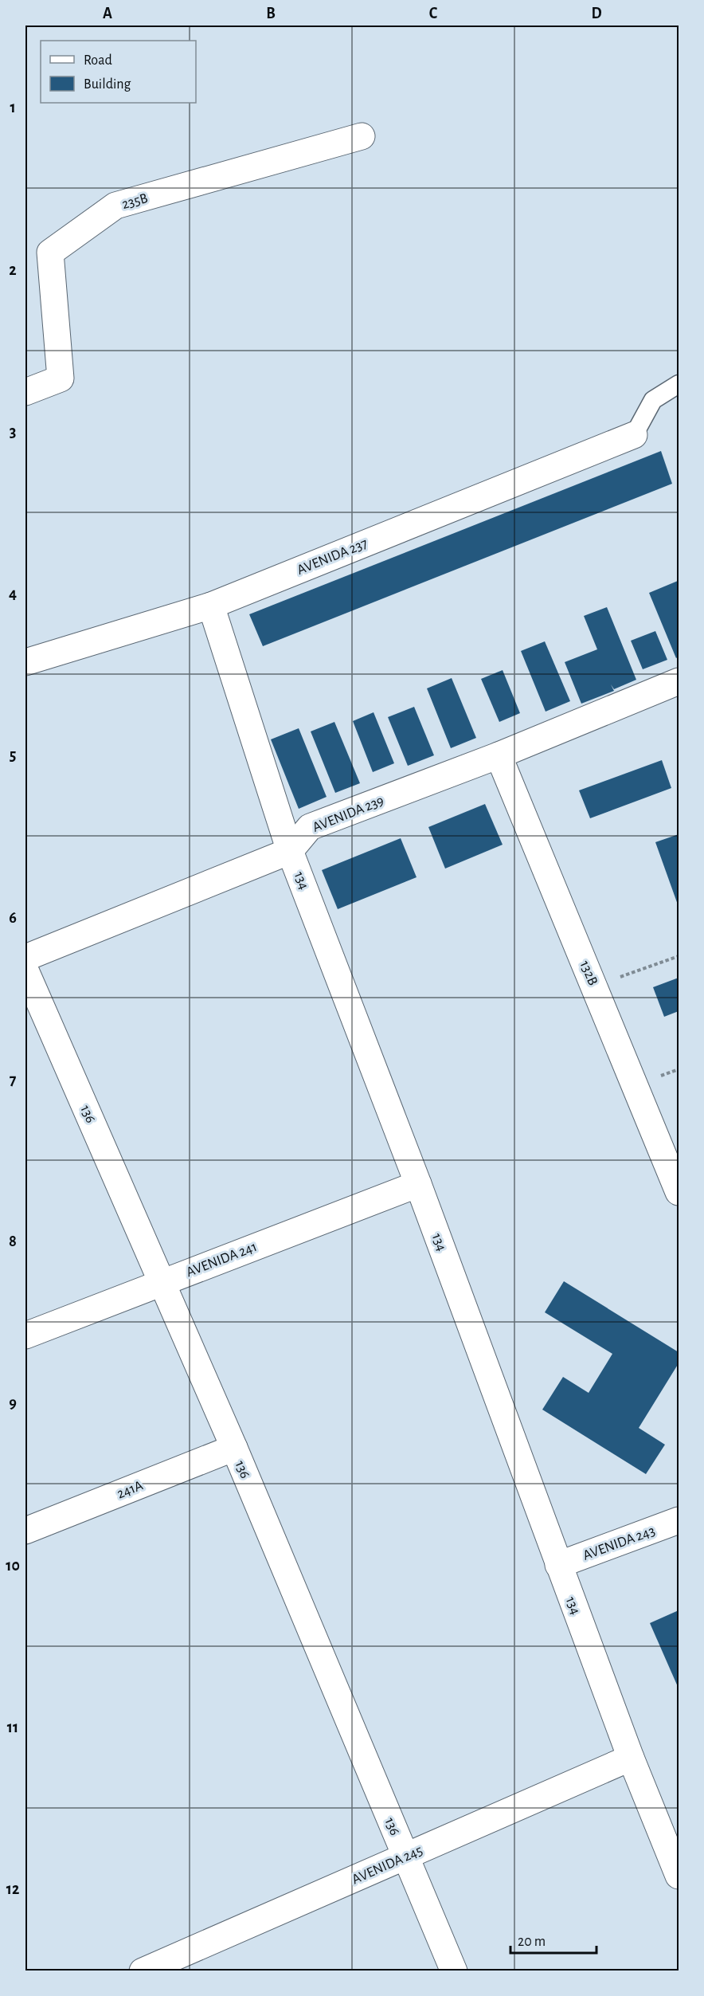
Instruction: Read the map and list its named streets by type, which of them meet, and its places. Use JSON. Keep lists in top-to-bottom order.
{
  "streets": {
    "street": [
      "235B",
      "AVENIDA 237",
      "AVENIDA 239",
      "134",
      "132B",
      "136",
      "AVENIDA 241",
      "241A",
      "AVENIDA 243",
      "AVENIDA 245"
    ]
  },
  "crossings": [
    ["AVENIDA 237", "134"],
    ["AVENIDA 239", "134"],
    ["AVENIDA 239", "132B"],
    ["134", "AVENIDA 241"],
    ["134", "AVENIDA 243"],
    ["134", "AVENIDA 245"],
    ["136", "AVENIDA 241"],
    ["136", "241A"],
    ["136", "AVENIDA 245"]
  ],
  "legend": ["Road", "Building"],
  "scale_bar": "20 m",
  "grid": {
    "columns": [
      "A",
      "B",
      "C",
      "D"
    ],
    "rows": [
      "1",
      "2",
      "3",
      "4",
      "5",
      "6",
      "7",
      "8",
      "9",
      "10",
      "11",
      "12"
    ]
  }
}
